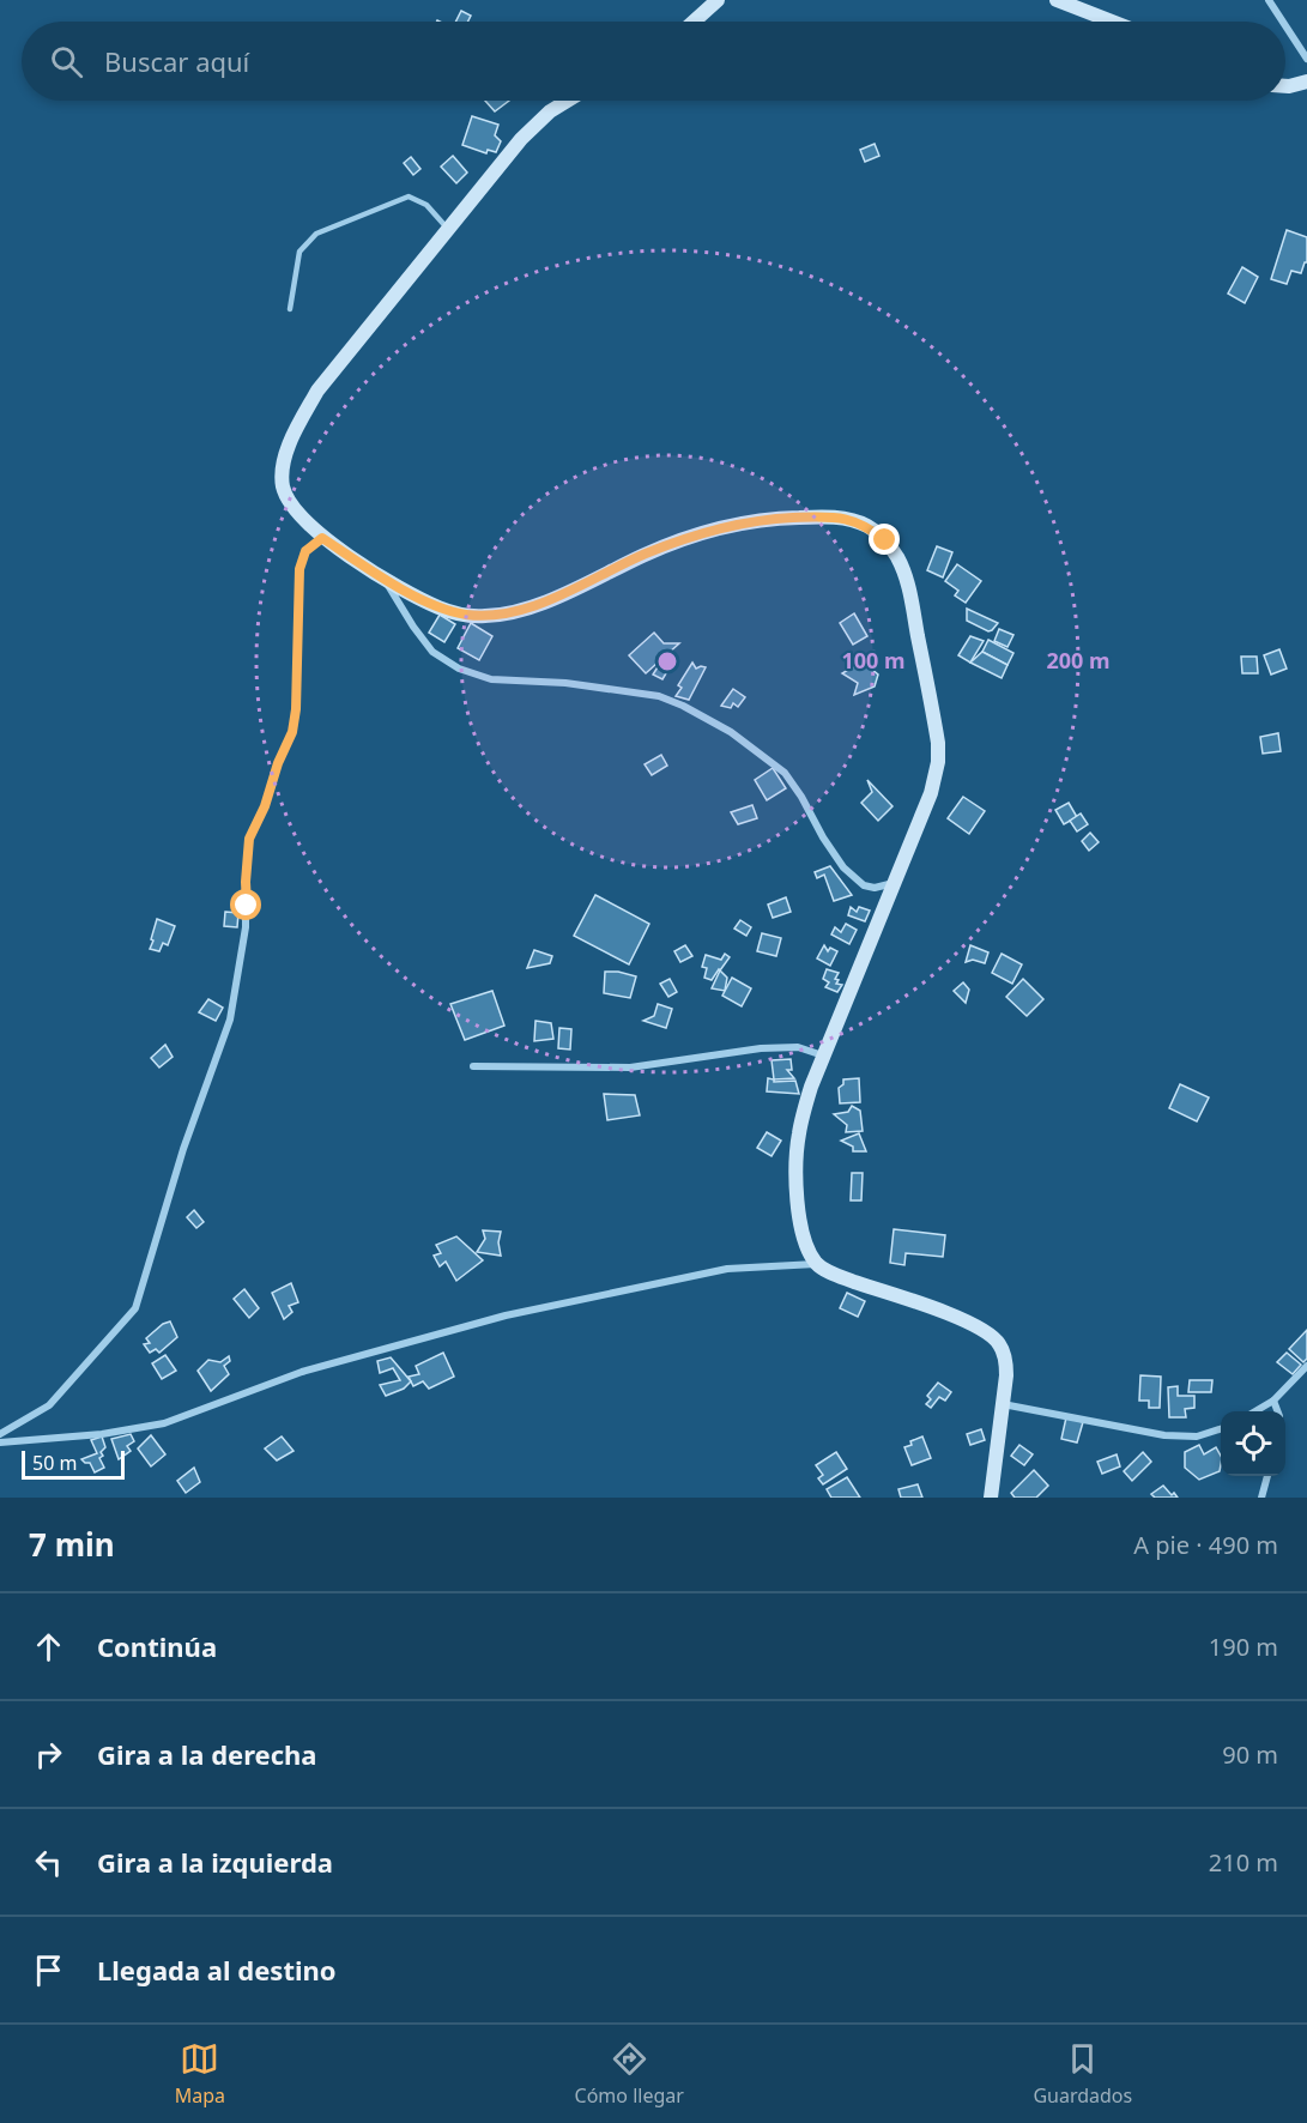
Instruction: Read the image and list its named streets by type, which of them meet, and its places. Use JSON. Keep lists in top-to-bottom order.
{
  "scale_bar": "50 m",
  "page": {
    "search": "Buscar aquí",
    "scale": "50 m",
    "heading": ["7 min", "A pie · 490 m"],
    "list": [
      ["Continúa", "190 m"],
      ["Gira a la derecha", "90 m"],
      ["Gira a la izquierda", "210 m"],
      "Llegada al destino"
    ],
    "nav": ["Mapa", "Cómo llegar", "Guardados"]
  },
  "rings": ["100 m", "200 m"]
}
